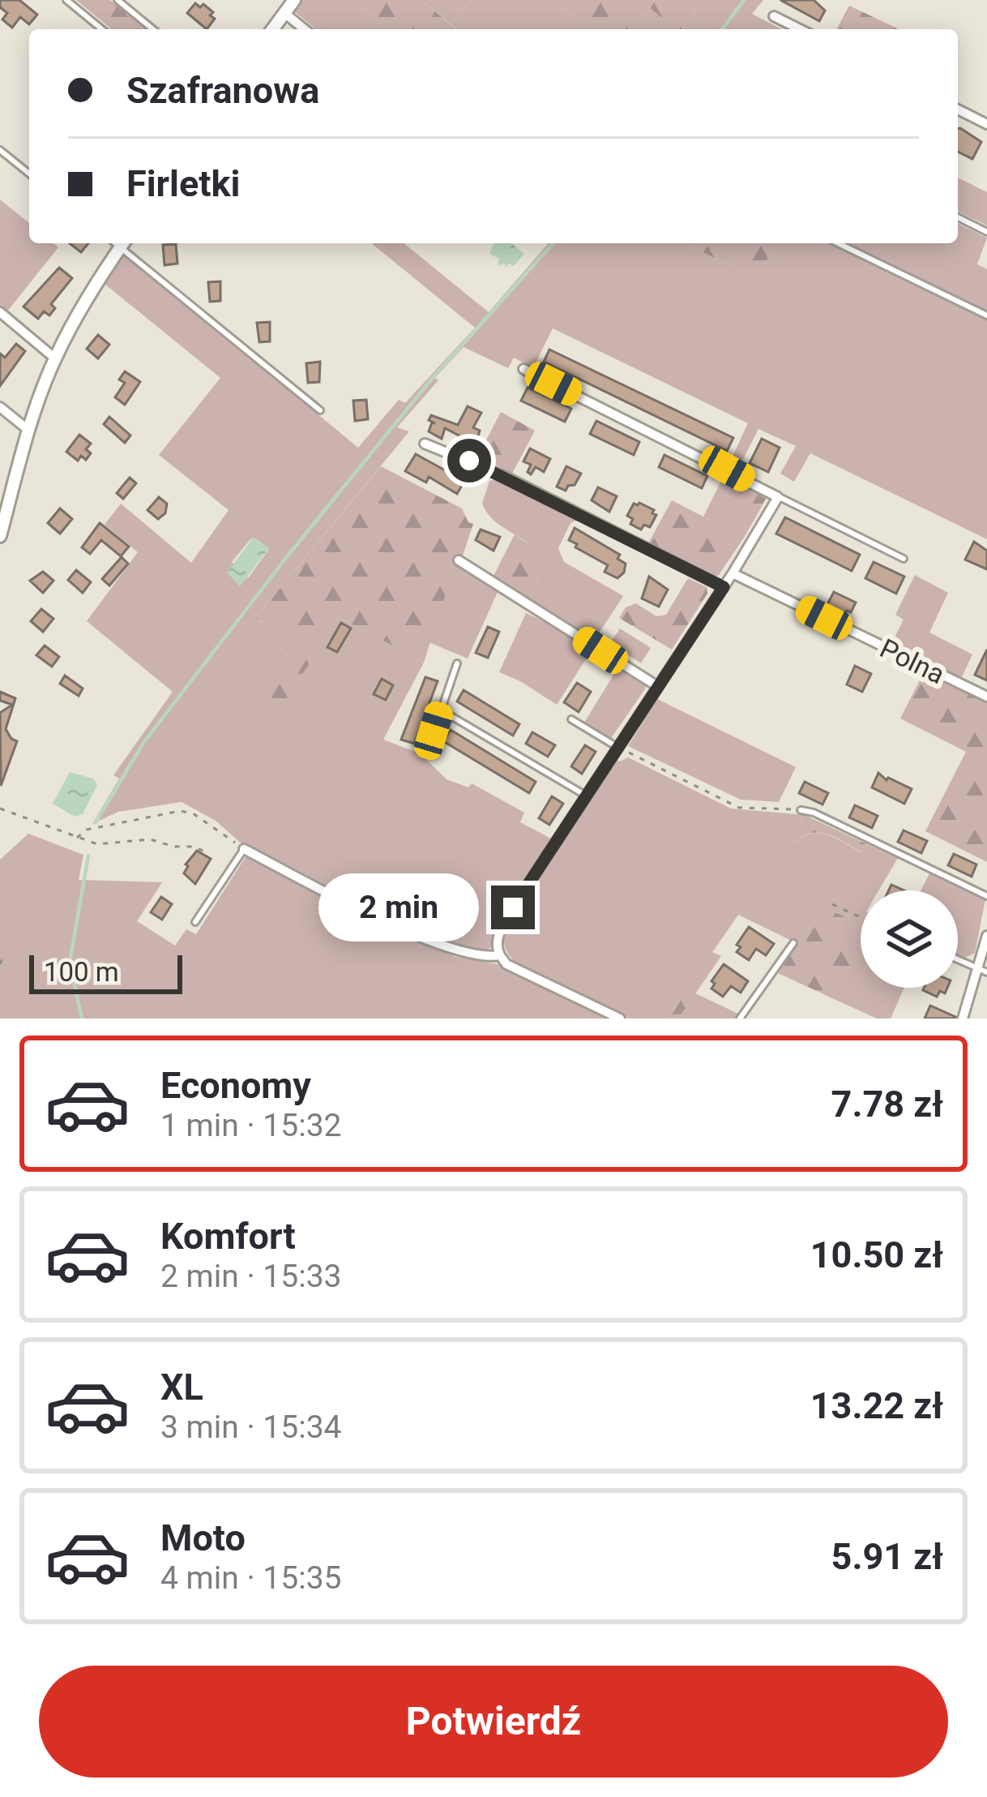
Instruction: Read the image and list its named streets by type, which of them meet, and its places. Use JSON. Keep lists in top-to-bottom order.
{
  "streets": {
    "street": ["Polna"]
  },
  "scale_bar": "100 m",
  "page": {
    "banner": ["Szafranowa", "Firletki"],
    "bubble": "2 min",
    "scale": "100 m",
    "list": [
      {
        "name": "Economy",
        "note": "1 min · 15:32",
        "value": "7.78 zł"
      },
      {
        "name": "Komfort",
        "note": "2 min · 15:33",
        "value": "10.50 zł"
      },
      {
        "name": "XL",
        "note": "3 min · 15:34",
        "value": "13.22 zł"
      },
      {
        "name": "Moto",
        "note": "4 min · 15:35",
        "value": "5.91 zł"
      }
    ],
    "buttons": "Potwierdź"
  }
}
